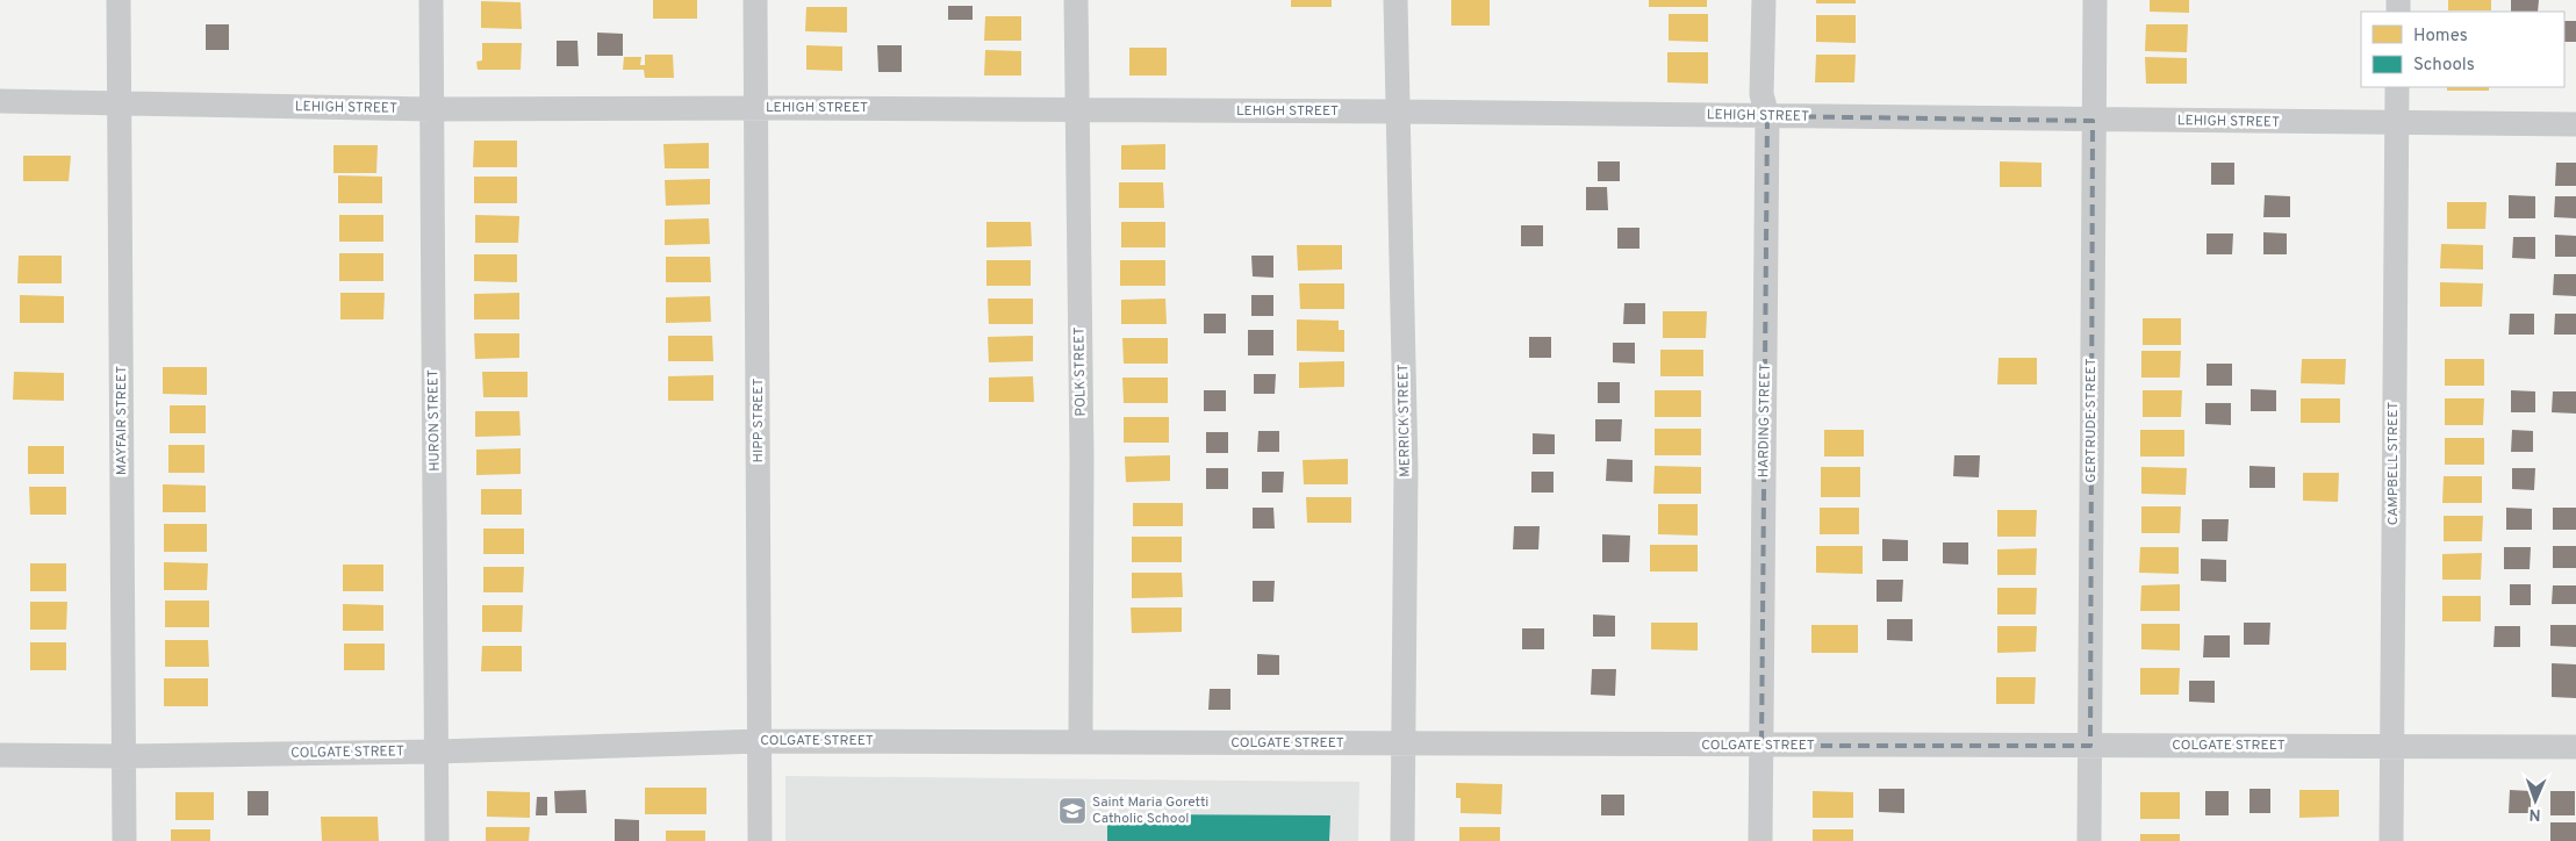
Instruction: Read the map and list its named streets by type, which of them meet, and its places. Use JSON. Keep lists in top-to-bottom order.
{
  "streets": {
    "street": [
      "LEHIGH STREET",
      "POLK STREET",
      "MAYFAIR STREET",
      "HURON STREET",
      "HIPP STREET",
      "MERRICK STREET",
      "HARDING STREET",
      "GERTRUDE STREET",
      "CAMPBELL STREET",
      "COLGATE STREET"
    ]
  },
  "crossings": [
    ["LEHIGH STREET", "POLK STREET"],
    ["LEHIGH STREET", "MAYFAIR STREET"],
    ["LEHIGH STREET", "HURON STREET"],
    ["LEHIGH STREET", "HIPP STREET"],
    ["LEHIGH STREET", "MERRICK STREET"],
    ["LEHIGH STREET", "HARDING STREET"],
    ["LEHIGH STREET", "GERTRUDE STREET"],
    ["LEHIGH STREET", "CAMPBELL STREET"],
    ["POLK STREET", "COLGATE STREET"],
    ["MAYFAIR STREET", "COLGATE STREET"],
    ["HURON STREET", "COLGATE STREET"],
    ["HIPP STREET", "COLGATE STREET"],
    ["MERRICK STREET", "COLGATE STREET"],
    ["HARDING STREET", "COLGATE STREET"],
    ["GERTRUDE STREET", "COLGATE STREET"],
    ["CAMPBELL STREET", "COLGATE STREET"]
  ],
  "places": {
    "school or university": ["Saint Maria Goretti Catholic School"]
  },
  "legend": ["Homes", "Schools"],
  "north": "bottom"
}
